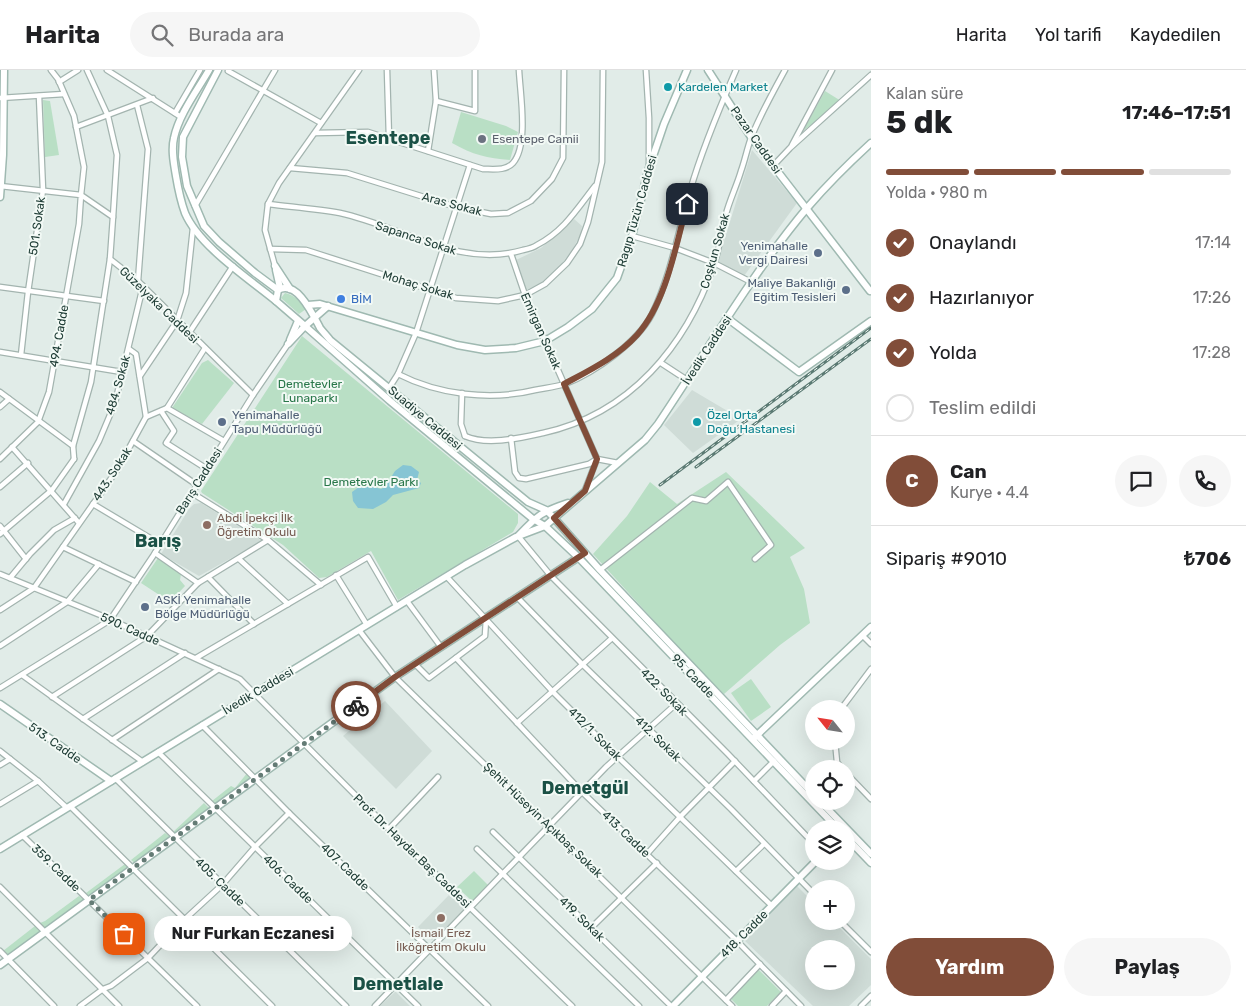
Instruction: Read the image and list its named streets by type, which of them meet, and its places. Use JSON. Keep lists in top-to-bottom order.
{
  "streets": {
    "main road": [
      "Pazar Caddesi",
      "Ragıp Tüzün Caddesi",
      "İvedik Caddesi",
      "Suadiye Caddesi",
      "Barış Caddesi",
      "95. Cadde",
      "513. Cadde",
      "418. Cadde"
    ],
    "street": [
      "Aras Sokak",
      "501. Sokak",
      "Sapanca Sokak",
      "Coşkun Sokak",
      "Mohaç Sokak",
      "Güzelyaka Caddesi",
      "Emirgan Sokak",
      "494. Cadde",
      "484. Sokak",
      "443. Sokak",
      "590. Cadde",
      "422. Sokak",
      "412/1. Sokak",
      "412. Sokak",
      "Şehit Hüseyin Açıkbaş Sokak",
      "413. Cadde",
      "Prof. Dr. Haydar Baş Caddesi",
      "407. Cadde",
      "359. Cadde",
      "406. Cadde",
      "405. Cadde",
      "419. Sokak"
    ]
  },
  "crossings": [
    ["Pazar Caddesi", "Coşkun Sokak"],
    ["Pazar Caddesi", "İvedik Caddesi"],
    ["Ragıp Tüzün Caddesi", "Emirgan Sokak"],
    ["Ragıp Tüzün Caddesi", "Suadiye Caddesi"],
    ["Sapanca Sokak", "Mohaç Sokak"],
    ["Sapanca Sokak", "Emirgan Sokak"],
    ["Coşkun Sokak", "Emirgan Sokak"],
    ["Mohaç Sokak", "Emirgan Sokak"],
    ["Güzelyaka Caddesi", "484. Sokak"],
    ["Güzelyaka Caddesi", "Barış Caddesi"],
    ["İvedik Caddesi", "Suadiye Caddesi"],
    ["İvedik Caddesi", "590. Cadde"],
    ["İvedik Caddesi", "95. Cadde"],
    ["İvedik Caddesi", "422. Sokak"],
    ["İvedik Caddesi", "412/1. Sokak"],
    ["İvedik Caddesi", "513. Cadde"],
    ["İvedik Caddesi", "Şehit Hüseyin Açıkbaş Sokak"],
    ["İvedik Caddesi", "Prof. Dr. Haydar Baş Caddesi"],
    ["İvedik Caddesi", "407. Cadde"],
    ["İvedik Caddesi", "359. Cadde"],
    ["İvedik Caddesi", "406. Cadde"],
    ["İvedik Caddesi", "405. Cadde"],
    ["Suadiye Caddesi", "Barış Caddesi"],
    ["443. Sokak", "590. Cadde"],
    ["Barış Caddesi", "590. Cadde"],
    ["590. Cadde", "Prof. Dr. Haydar Baş Caddesi"],
    ["412/1. Sokak", "418. Cadde"],
    ["412. Sokak", "418. Cadde"],
    ["513. Cadde", "405. Cadde"],
    ["Şehit Hüseyin Açıkbaş Sokak", "418. Cadde"],
    ["413. Cadde", "418. Cadde"],
    ["419. Sokak", "418. Cadde"]
  ],
  "districts": [
    "Esentepe",
    "Barış",
    "Demetgül",
    "Demetlale"
  ],
  "parks": ["Demetevler Lunaparkı", "Demetevler Parkı"],
  "places": [
    "Kardelen Market",
    "Esentepe Camii",
    "Yenimahalle Vergi Dairesi",
    "Maliye Bakanlığı Eğitim Tesisleri",
    "BİM",
    "Yenimahalle Tapu Müdürlüğü",
    "Özel Orta Doğu Hastanesi",
    "Abdi İpekçi İlk Öğretim Okulu",
    "ASKİ Yenimahalle Bölge Müdürlüğü",
    "İsmail Erez İlköğretim Okulu",
    "Nur Furkan Eczanesi"
  ],
  "north": "top left",
  "page": {
    "header": "Harita",
    "search": "Burada ara",
    "nav": ["Harita", "Yol tarifi", "Kaydedilen"],
    "heading": ["5 dk", "Kalan süre", "17:46–17:51"],
    "panel": [
      "Can",
      "Kurye · 4.4",
      "Sipariş #9010",
      "₺706"
    ],
    "bar": "Yolda · 980 m",
    "list": [
      ["Onaylandı", "17:14"],
      ["Hazırlanıyor", "17:26"],
      ["Yolda", "17:28"],
      "Teslim edildi"
    ],
    "round": "C",
    "map_buttons": ["+", "−"],
    "bubble": "Nur Furkan Eczanesi",
    "buttons": ["Yardım", "Paylaş"]
  }
}
